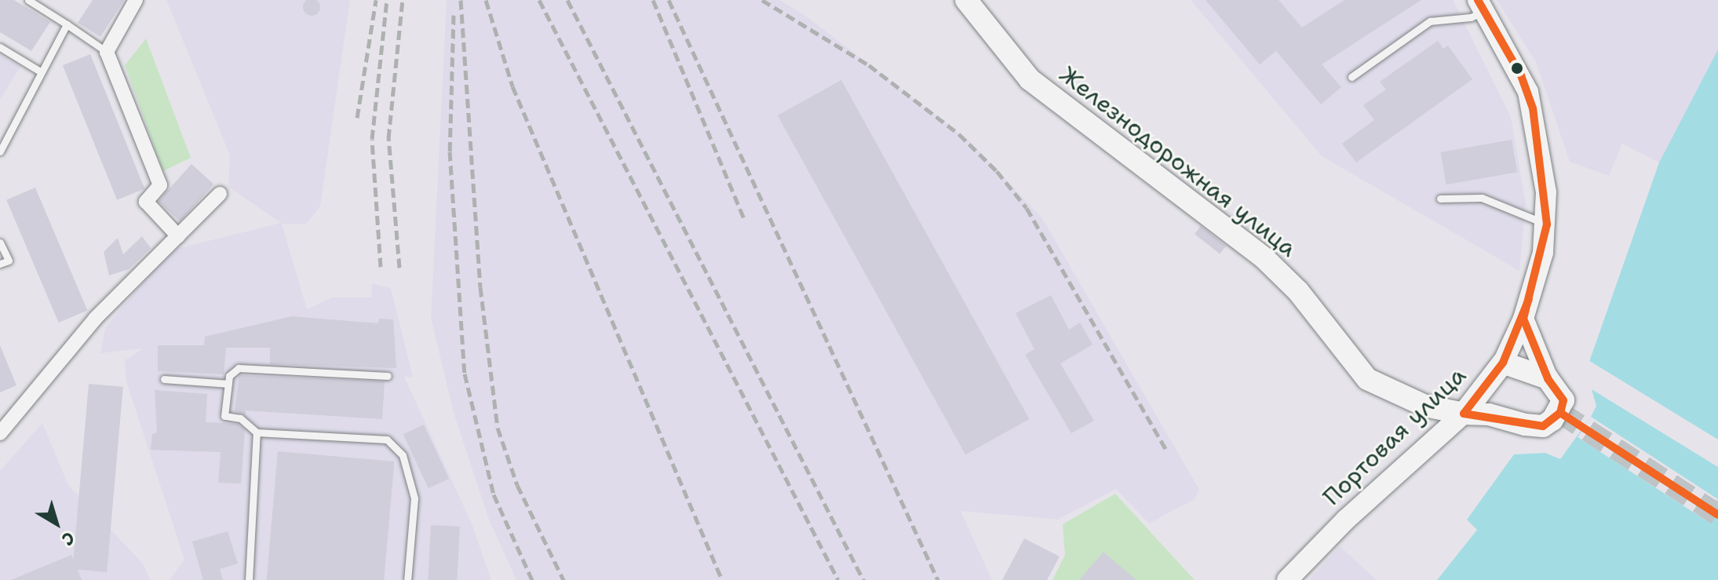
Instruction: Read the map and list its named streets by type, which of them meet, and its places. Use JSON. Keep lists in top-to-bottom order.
{
  "streets": {
    "main road": ["Железнодорожная улица", "Портовая улица"]
  },
  "crossings": [
    ["Железнодорожная улица", "Портовая улица"]
  ],
  "north": "bottom right"
}
